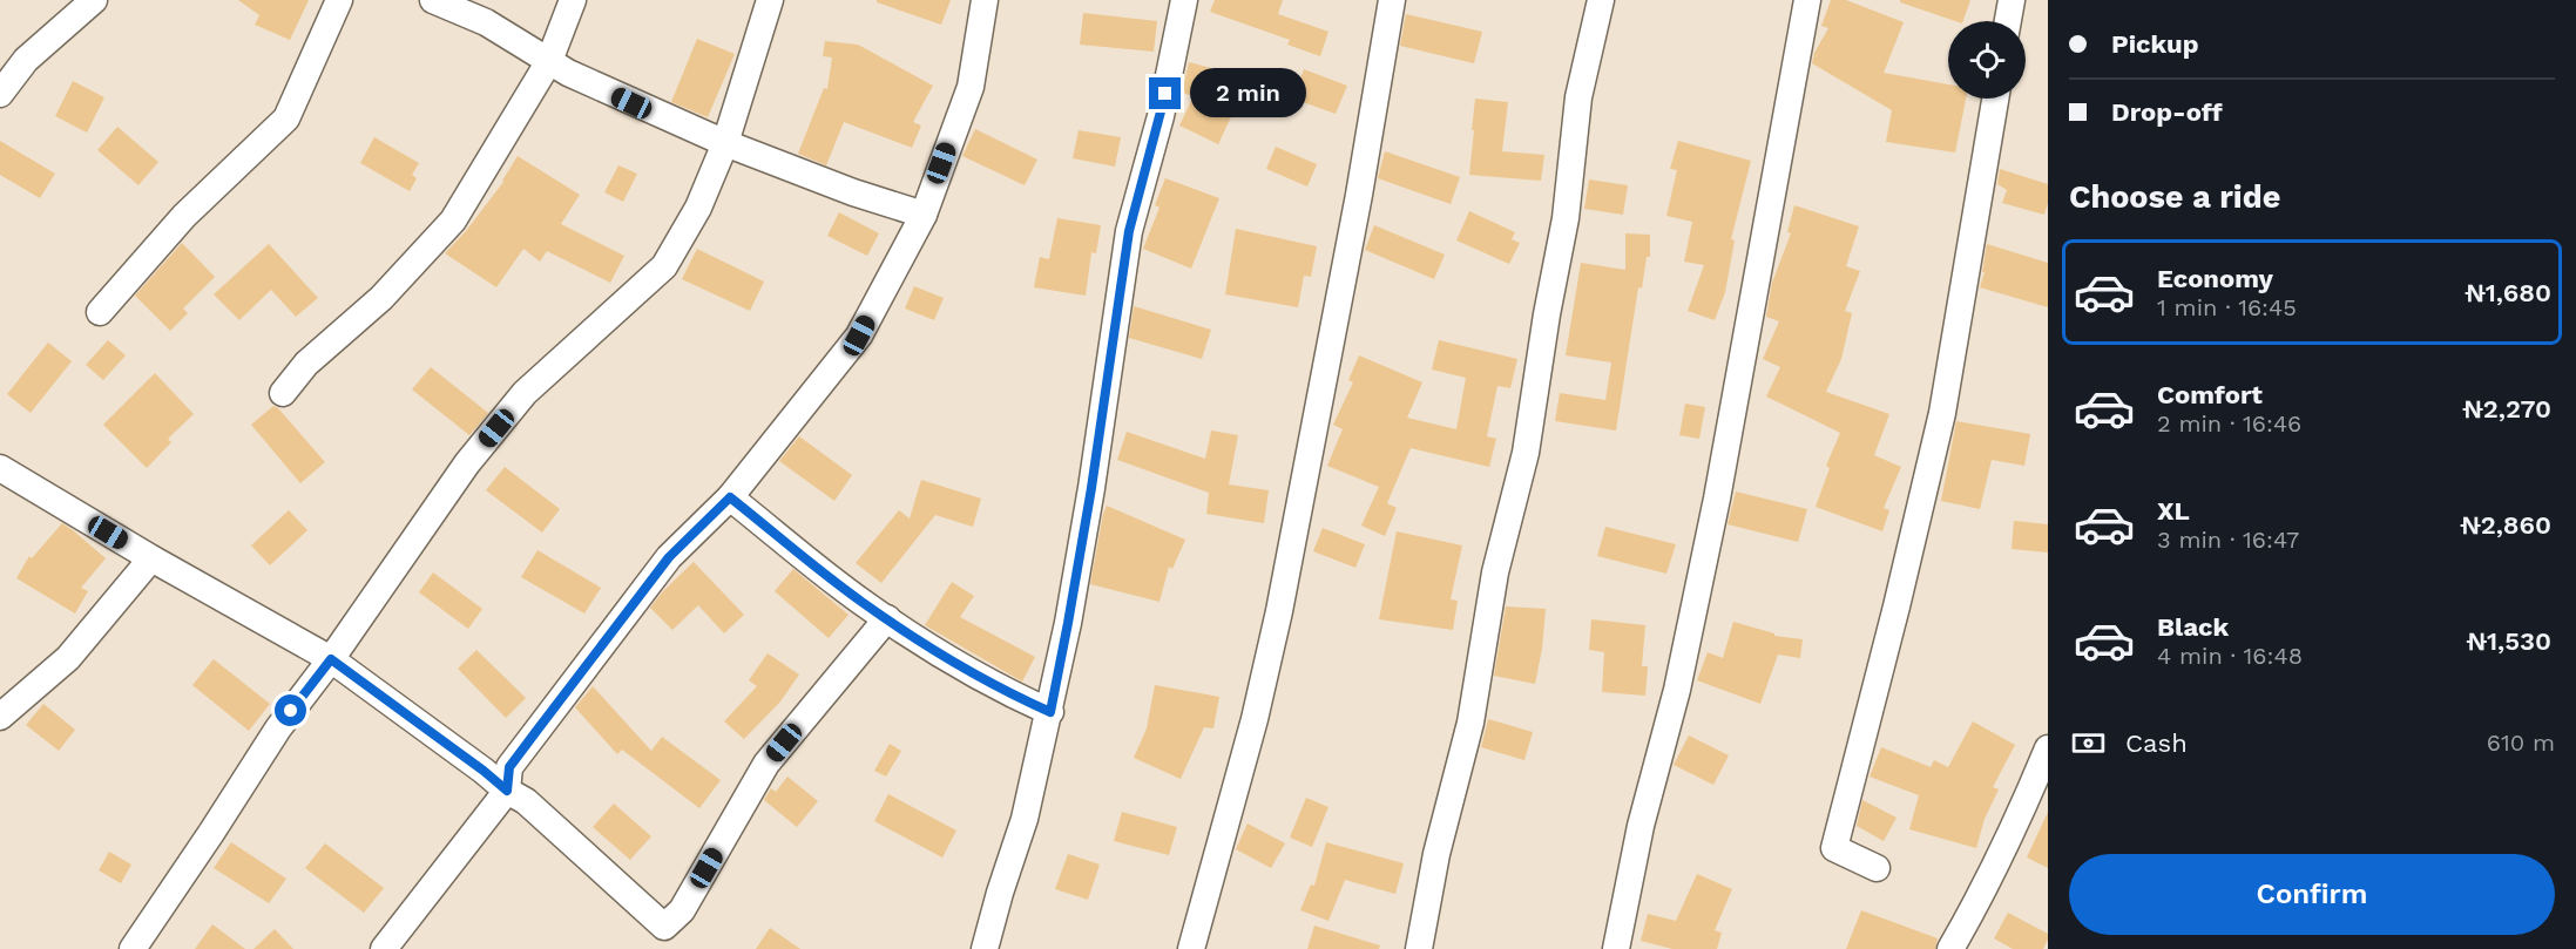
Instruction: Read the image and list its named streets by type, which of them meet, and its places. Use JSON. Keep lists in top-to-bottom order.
{
  "page": {
    "banner": ["Pickup", "Drop-off"],
    "bubble": "2 min",
    "heading": "Choose a ride",
    "list": [
      {
        "name": "Economy",
        "note": "1 min · 16:45",
        "value": "₦1,680"
      },
      {
        "name": "Comfort",
        "note": "2 min · 16:46",
        "value": "₦2,270"
      },
      {
        "name": "XL",
        "note": "3 min · 16:47",
        "value": "₦2,860"
      },
      {
        "name": "Black",
        "note": "4 min · 16:48",
        "value": "₦1,530"
      }
    ],
    "pay": ["Cash", "610 m"],
    "buttons": "Confirm"
  }
}
